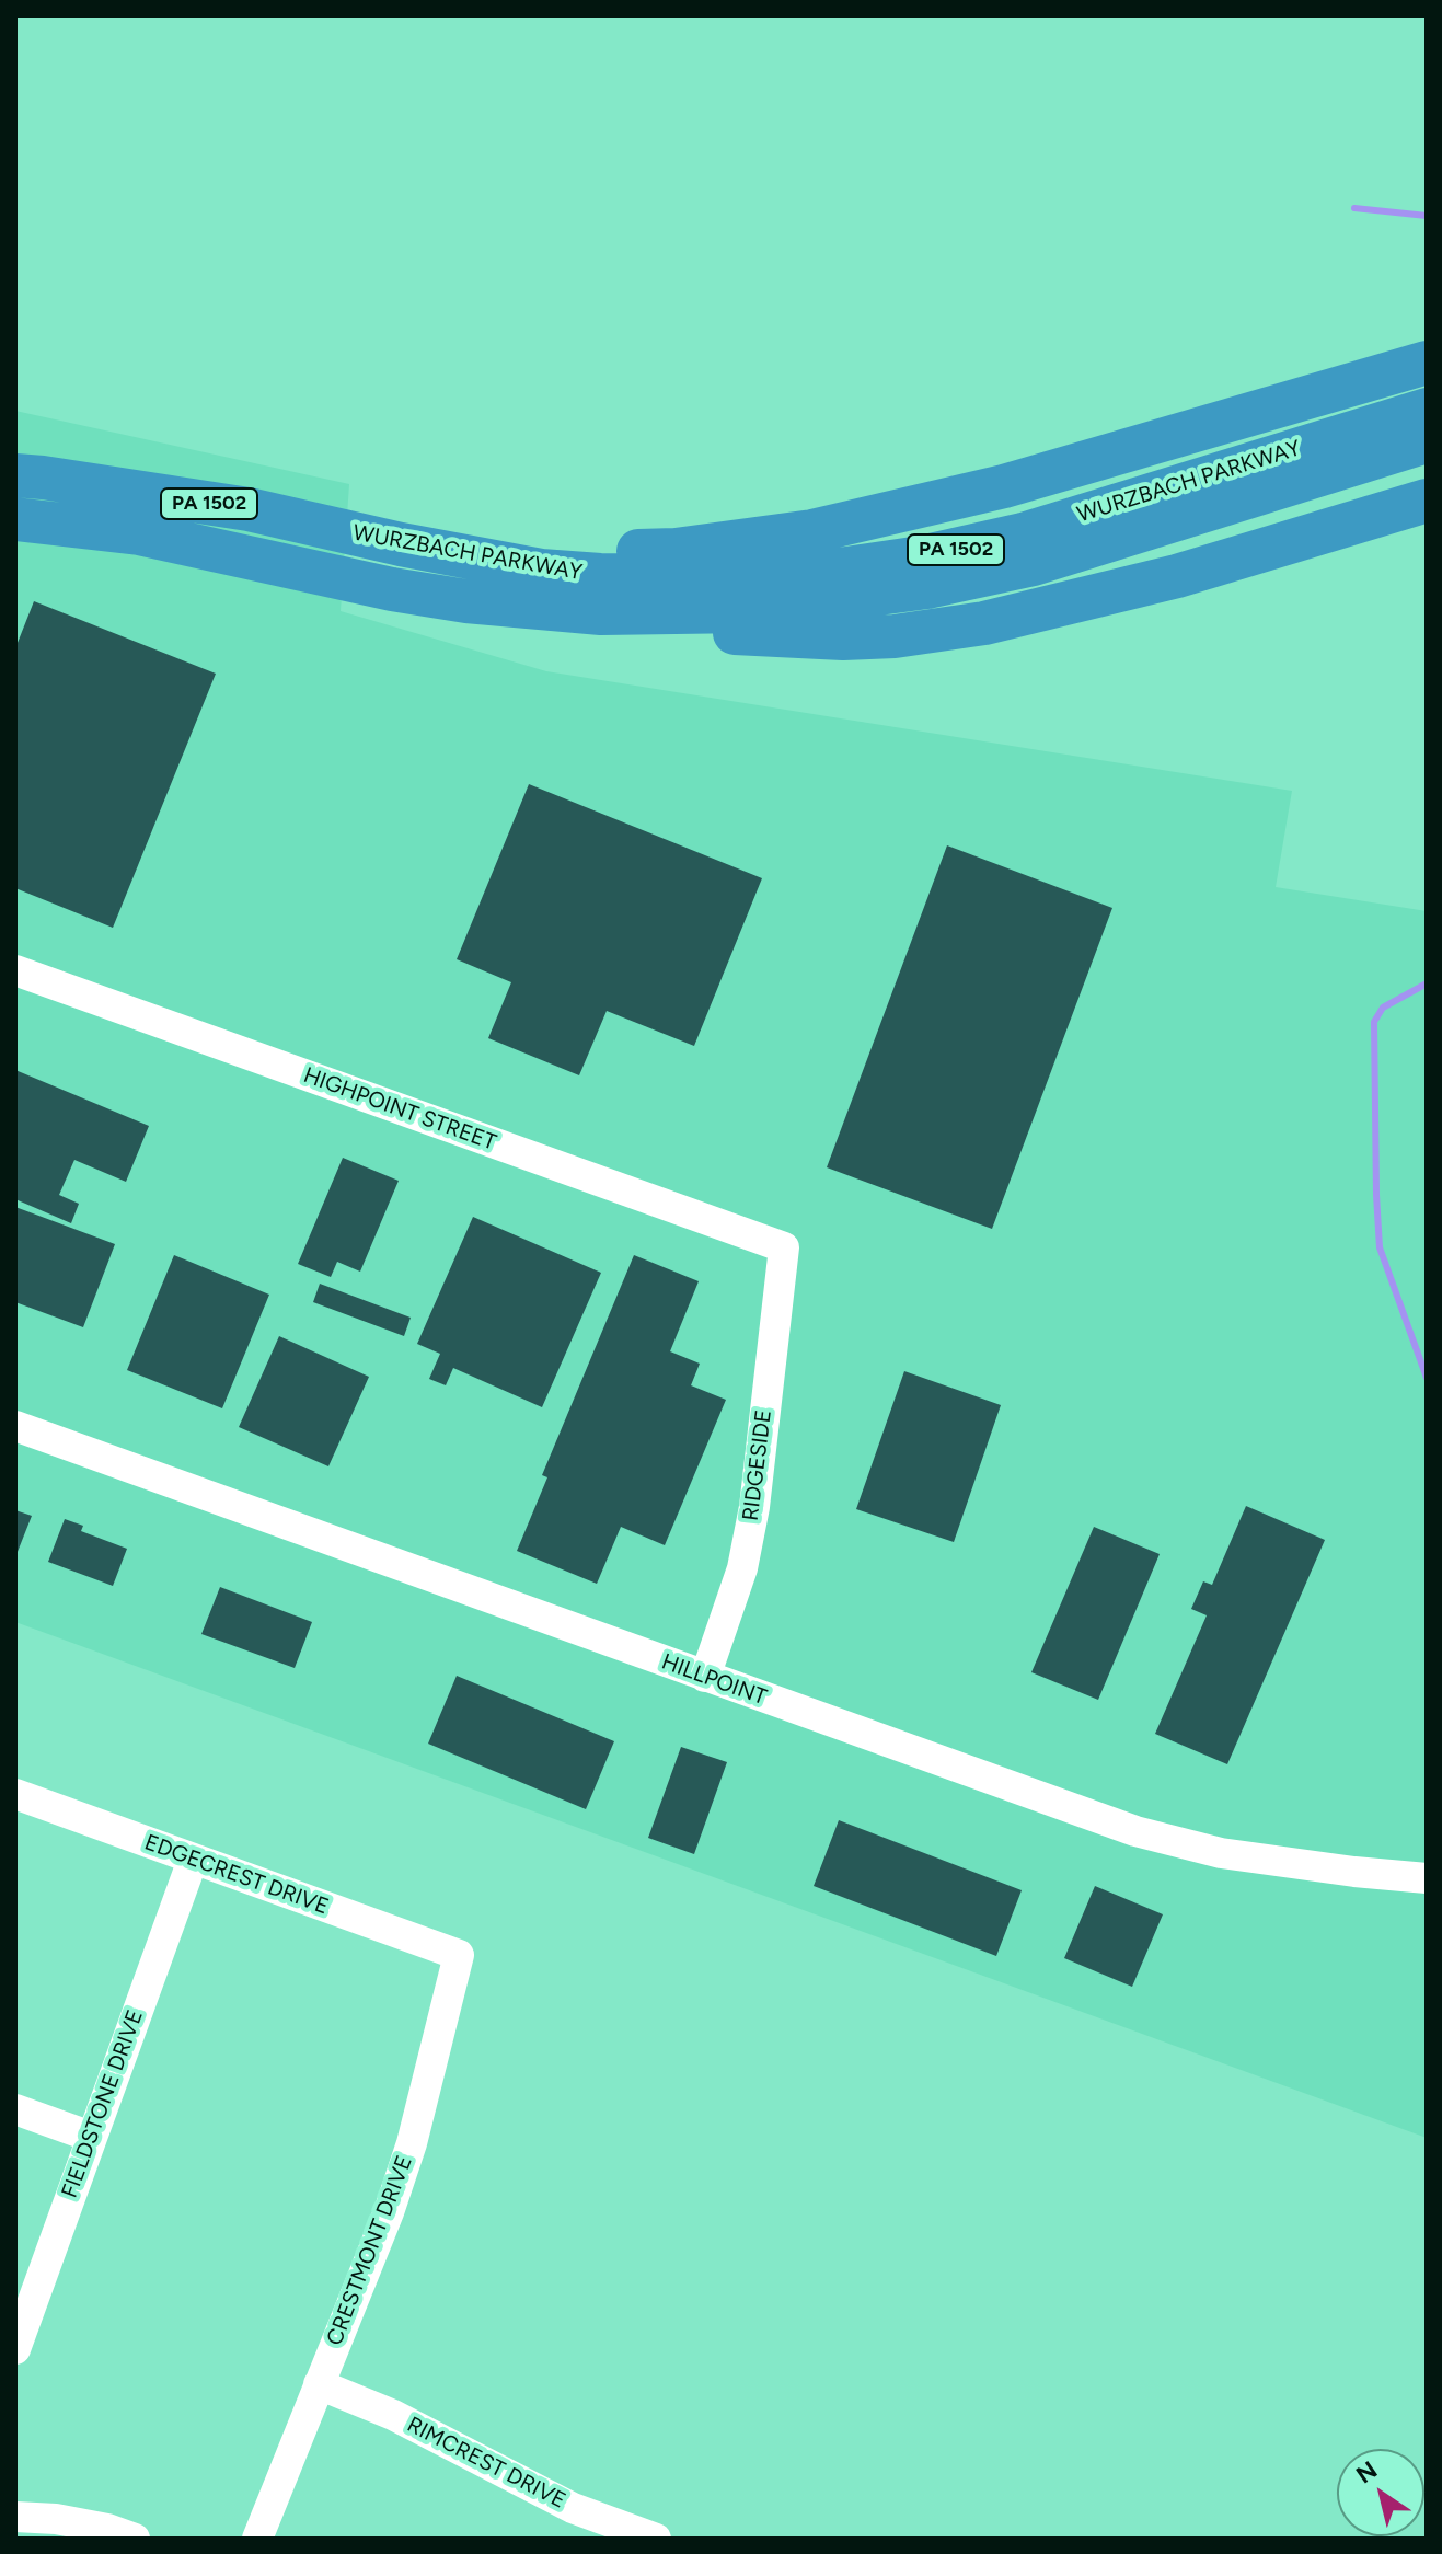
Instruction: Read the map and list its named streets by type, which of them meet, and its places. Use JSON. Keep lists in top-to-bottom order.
{
  "streets": {
    "highway": ["WURZBACH PARKWAY", "PA 1502"],
    "street": [
      "HIGHPOINT STREET",
      "RIDGESIDE",
      "HILLPOINT",
      "EDGECREST DRIVE",
      "FIELDSTONE DRIVE",
      "CRESTMONT DRIVE",
      "RIMCREST DRIVE"
    ]
  },
  "crossings": [
    ["HIGHPOINT STREET", "RIDGESIDE"],
    ["RIDGESIDE", "HILLPOINT"],
    ["EDGECREST DRIVE", "FIELDSTONE DRIVE"],
    ["EDGECREST DRIVE", "CRESTMONT DRIVE"],
    ["CRESTMONT DRIVE", "RIMCREST DRIVE"]
  ],
  "north": "top left"
}
